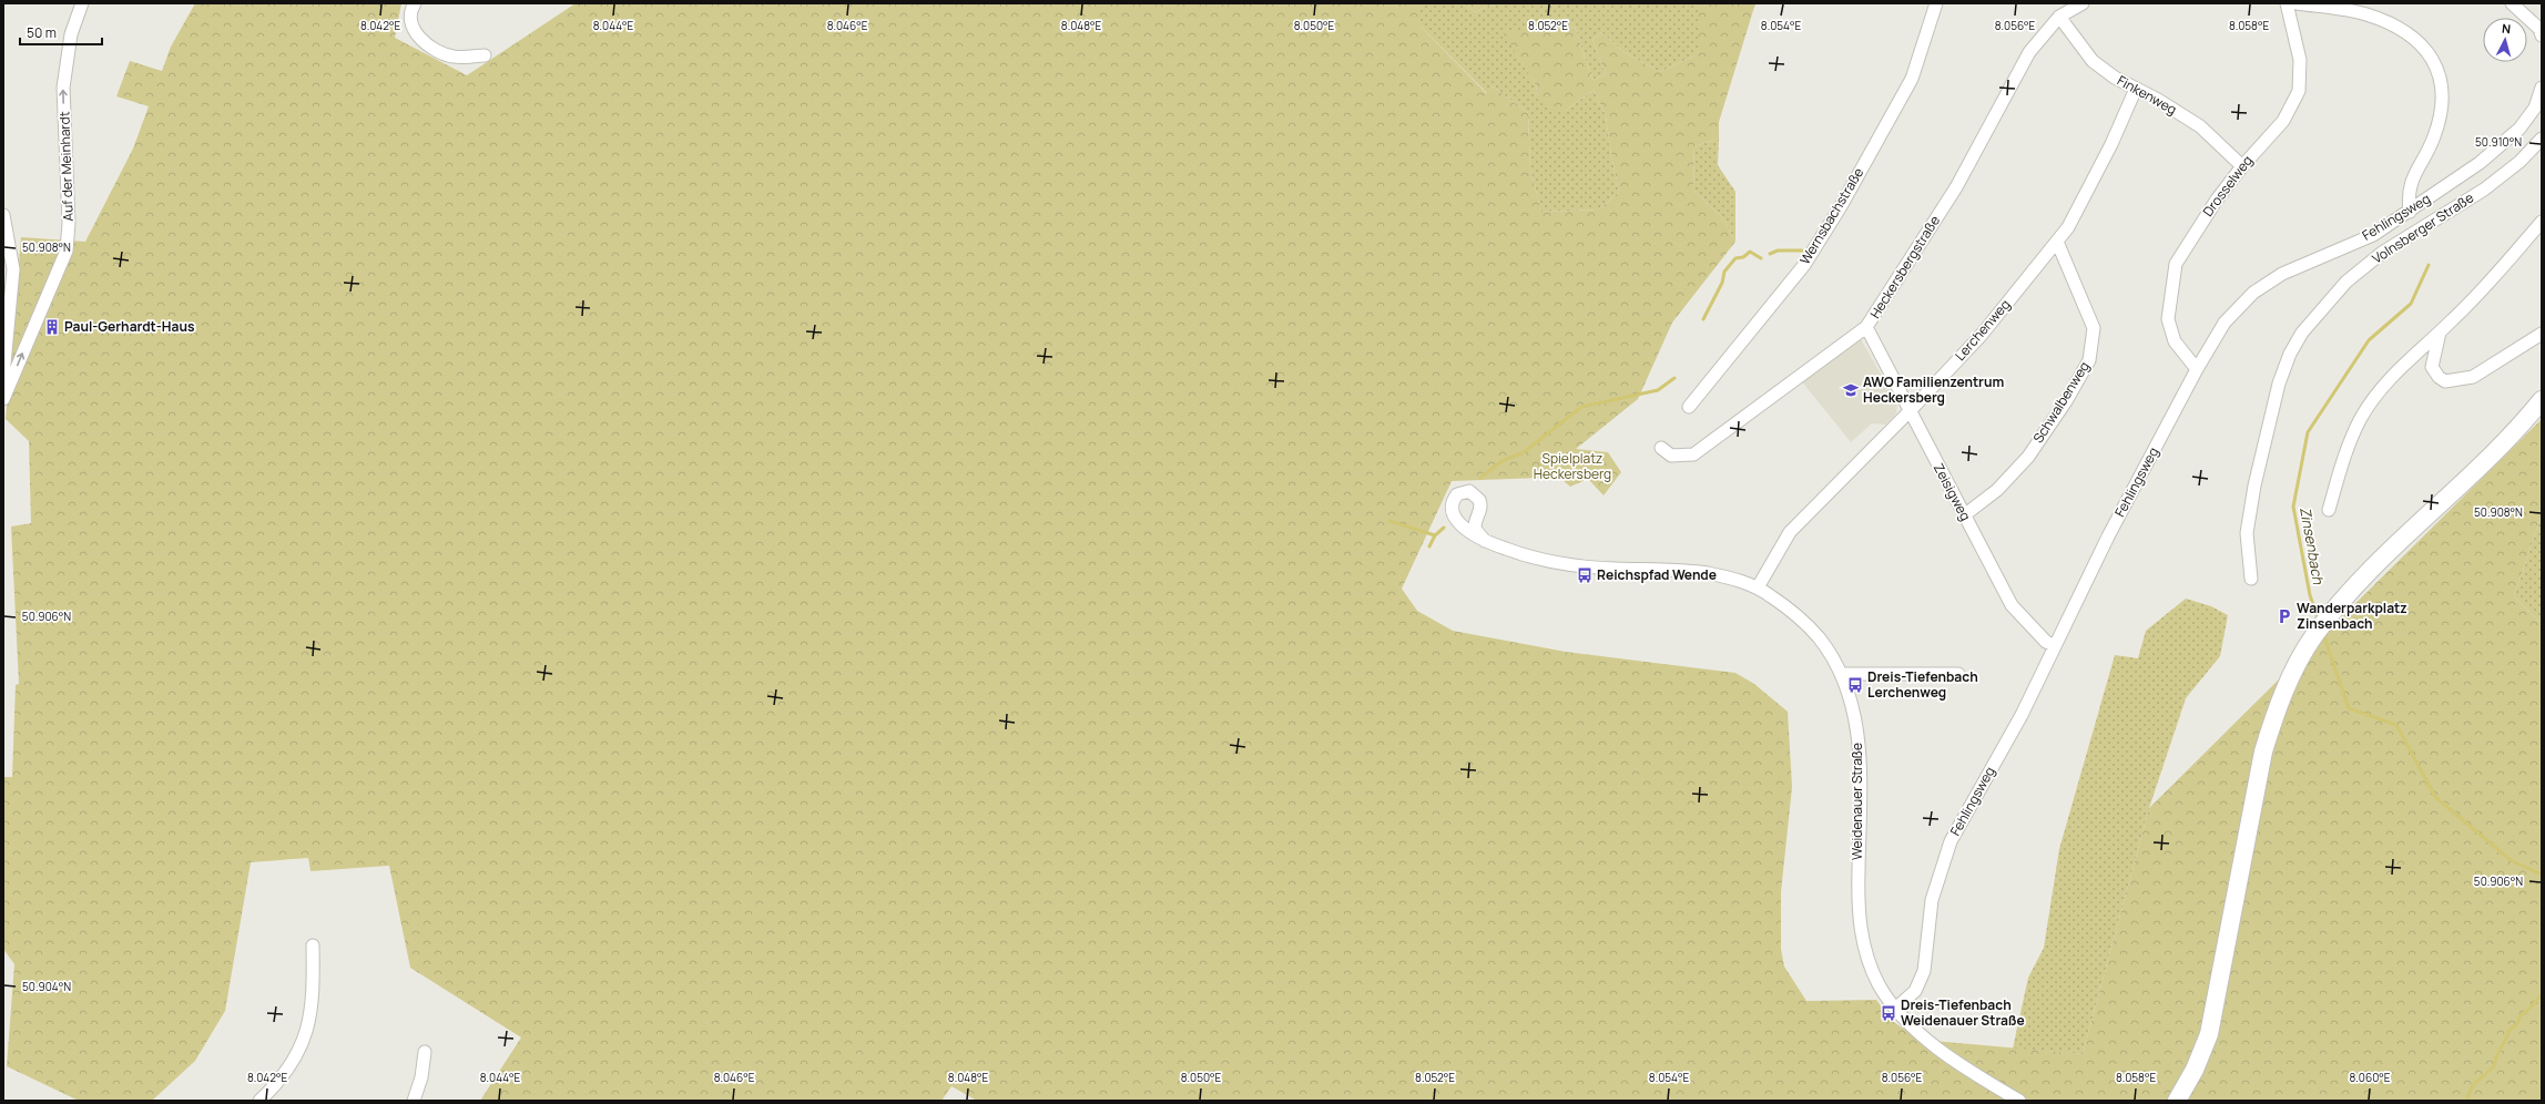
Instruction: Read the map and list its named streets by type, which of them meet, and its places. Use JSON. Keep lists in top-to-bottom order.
{
  "streets": {
    "street": [
      "Finkenweg",
      "Auf der Meinhardt",
      "Drosselweg",
      "Wernsbachstraße",
      "Fehlingsweg",
      "Volnsberger Straße",
      "Heckersbergstraße",
      "Lerchenweg",
      "Schwalbenweg",
      "Zeisigweg",
      "Weidenauer Straße"
    ]
  },
  "crossings": [
    ["Finkenweg", "Drosselweg"],
    ["Finkenweg", "Heckersbergstraße"],
    ["Finkenweg", "Lerchenweg"],
    ["Drosselweg", "Fehlingsweg"],
    ["Fehlingsweg", "Zeisigweg"],
    ["Fehlingsweg", "Weidenauer Straße"],
    ["Heckersbergstraße", "Zeisigweg"],
    ["Lerchenweg", "Schwalbenweg"],
    ["Lerchenweg", "Zeisigweg"],
    ["Lerchenweg", "Weidenauer Straße"],
    ["Schwalbenweg", "Zeisigweg"]
  ],
  "water": ["Zinsenbach"],
  "parks": ["Spielplatz Heckersberg"],
  "places": {
    "building": ["Paul-Gerhardt-Haus"],
    "school or university": ["AWO Familienzentrum Heckersberg"],
    "bus stop": ["Reichspfad Wende", "Dreis-Tiefenbach Lerchenweg", "Dreis-Tiefenbach Weidenauer Straße"],
    "parking": ["Wanderparkplatz Zinsenbach"]
  },
  "scale_bar": "50 m",
  "north": "top",
  "coordinates": [
    "8.042°E",
    "8.044°E",
    "8.046°E",
    "8.048°E",
    "8.050°E",
    "8.052°E",
    "8.054°E",
    "8.056°E",
    "8.058°E",
    "50.910°N",
    "50.908°N",
    "50.906°N",
    "50.904°N",
    "8.060°E"
  ]
}
